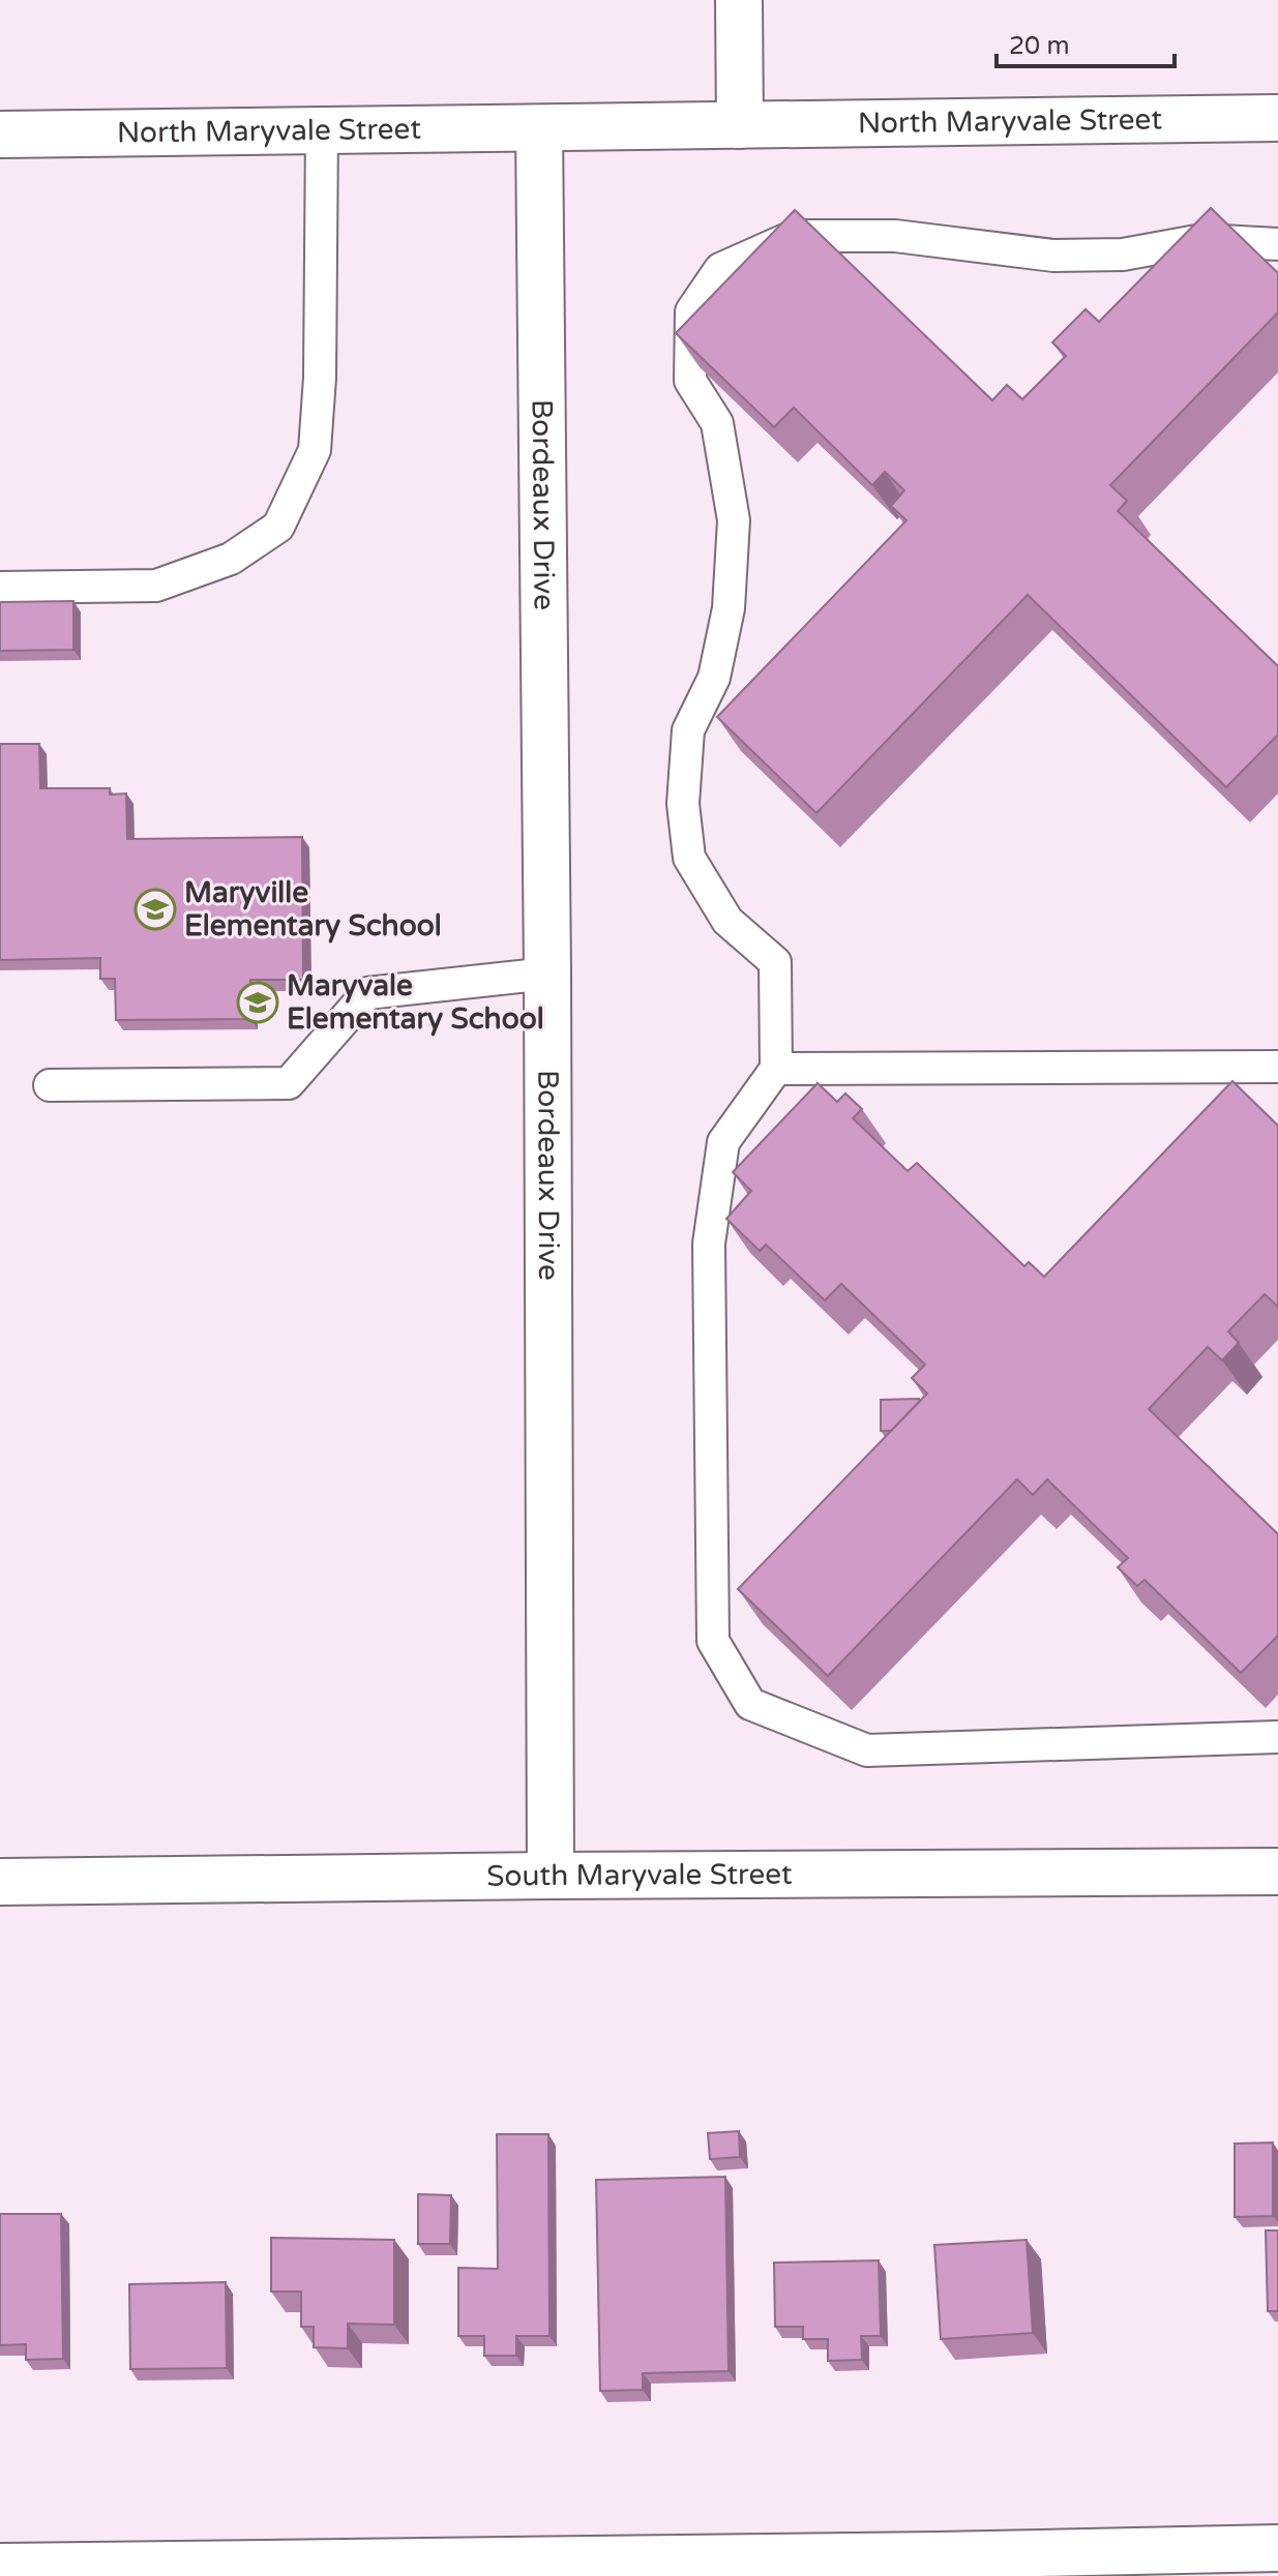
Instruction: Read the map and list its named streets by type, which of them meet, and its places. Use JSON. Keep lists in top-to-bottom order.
{
  "streets": {
    "street": ["North Maryvale Street", "Bordeaux Drive", "South Maryvale Street"]
  },
  "crossings": [
    ["North Maryvale Street", "Bordeaux Drive"],
    ["Bordeaux Drive", "South Maryvale Street"]
  ],
  "places": {
    "school or university": ["Maryville Elementary School", "Maryvale Elementary School"]
  },
  "scale_bar": "20 m"
}
